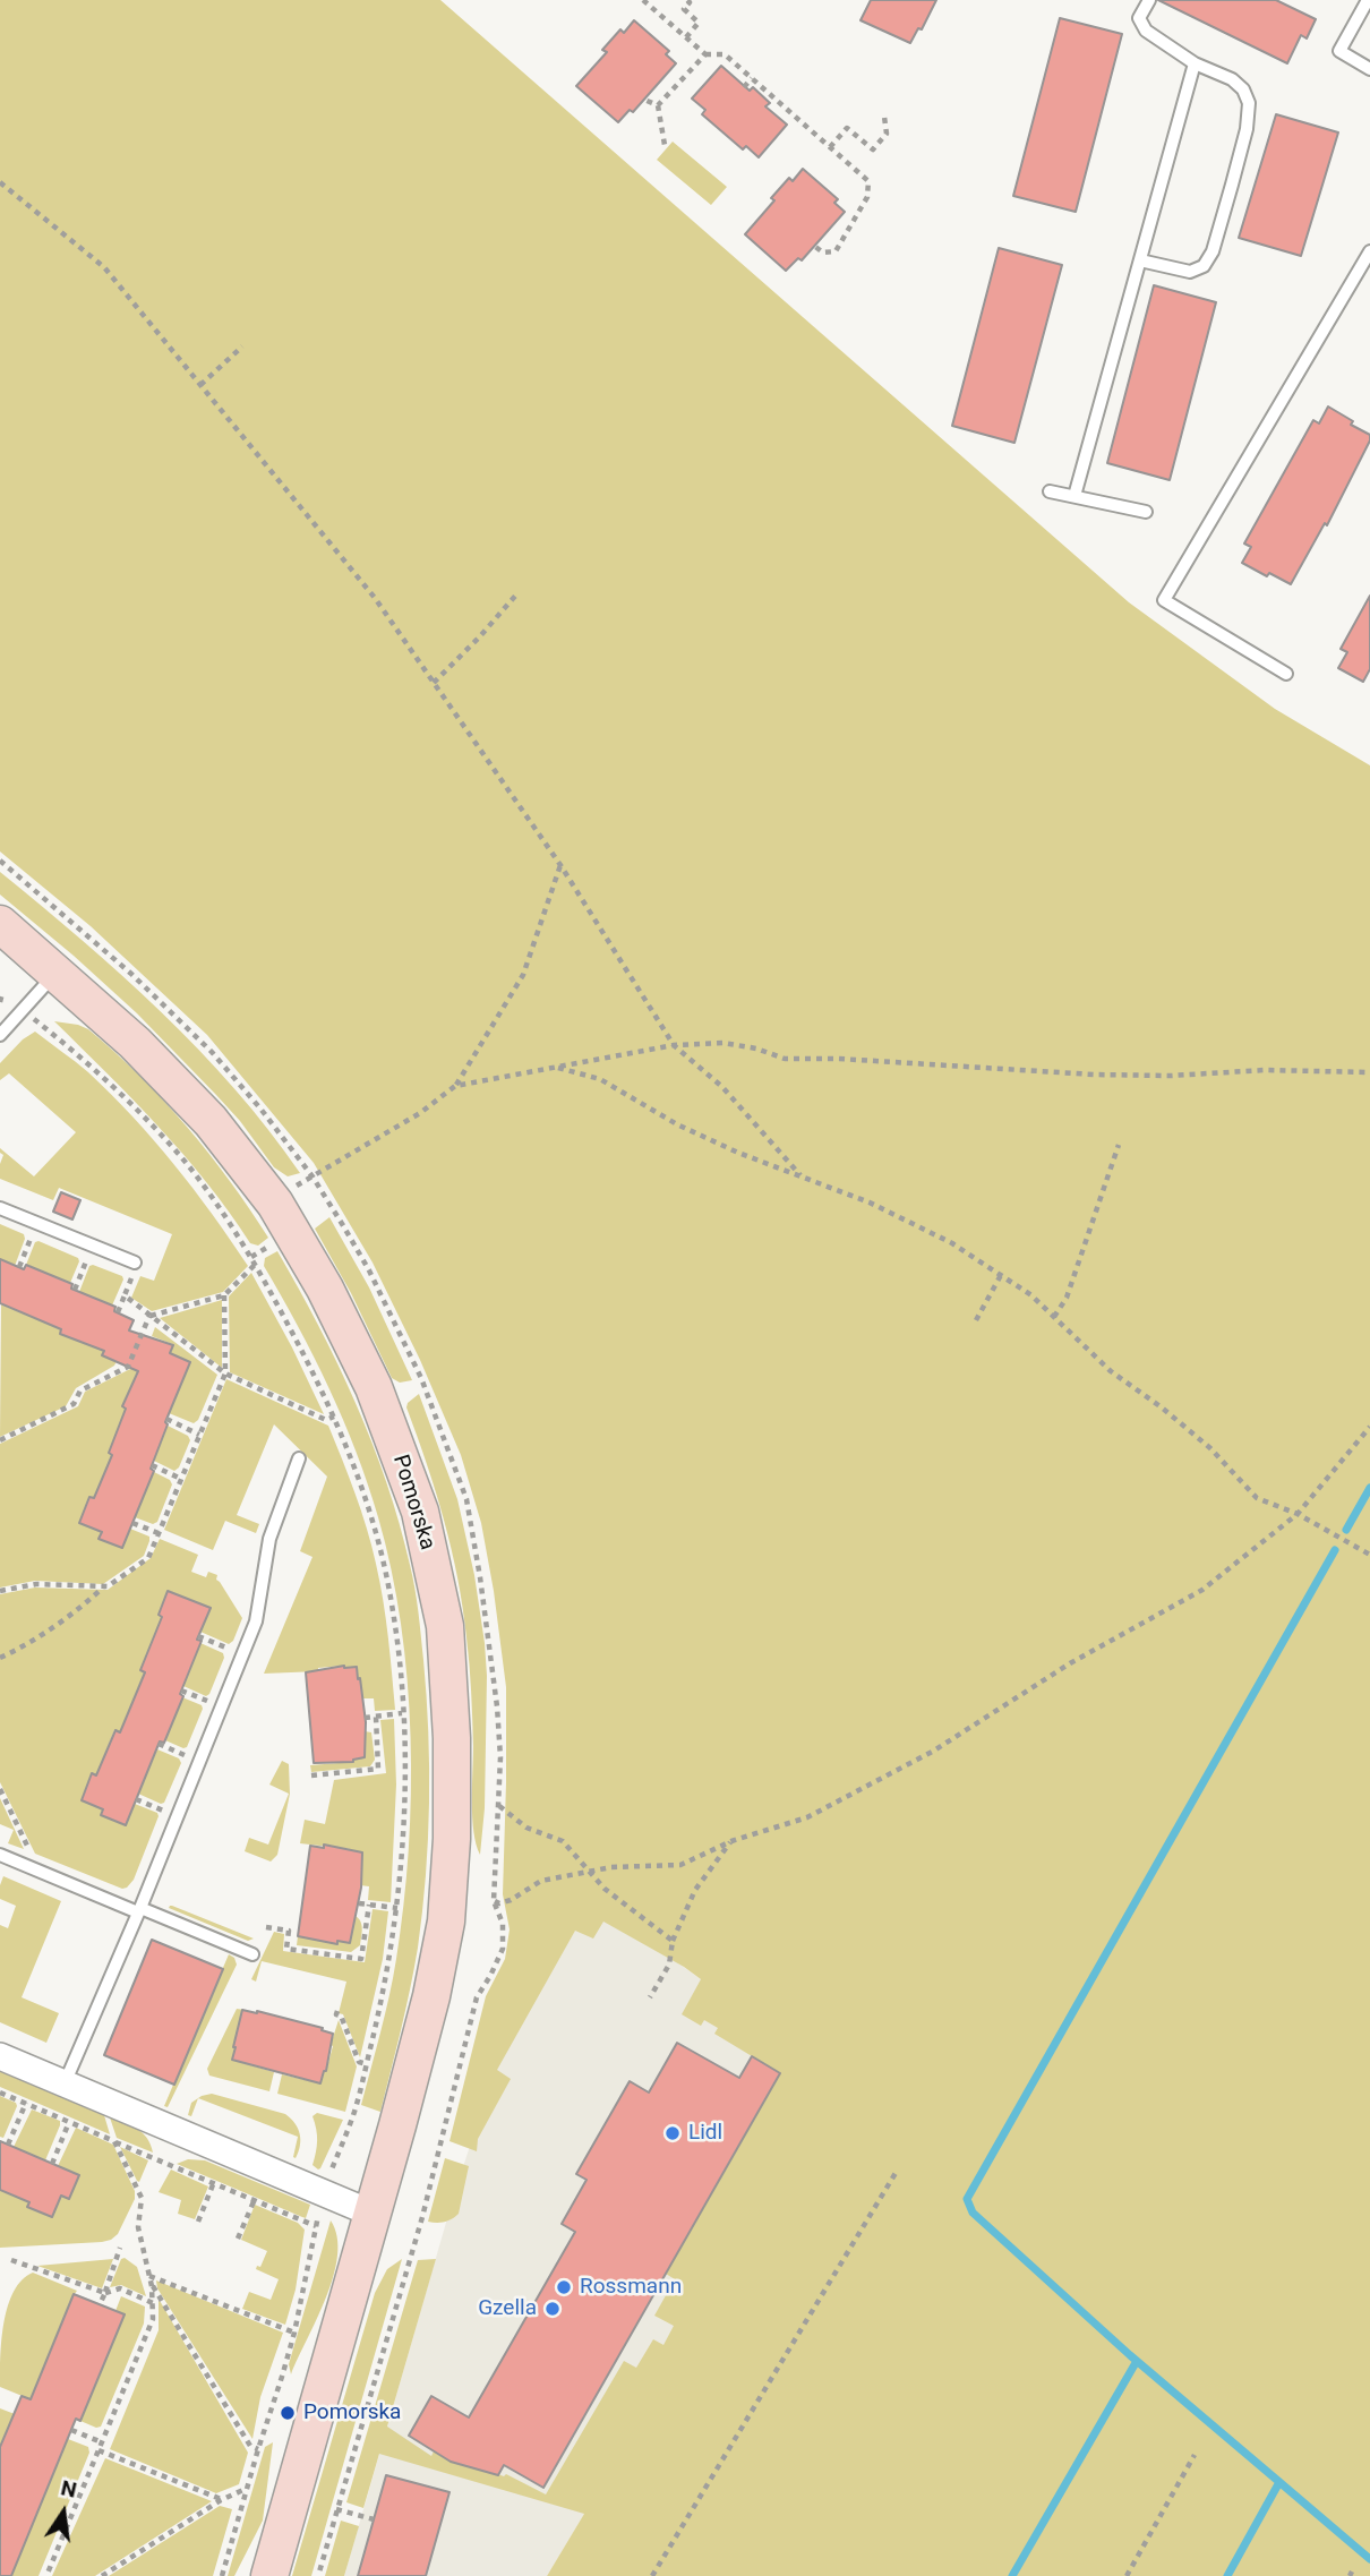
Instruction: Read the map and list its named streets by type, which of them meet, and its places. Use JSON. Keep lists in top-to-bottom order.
{
  "streets": {
    "main road": ["Pomorska"]
  },
  "places": [
    "Lidl",
    "Rossmann",
    "Gzella",
    "Pomorska"
  ],
  "north": "top"
}
